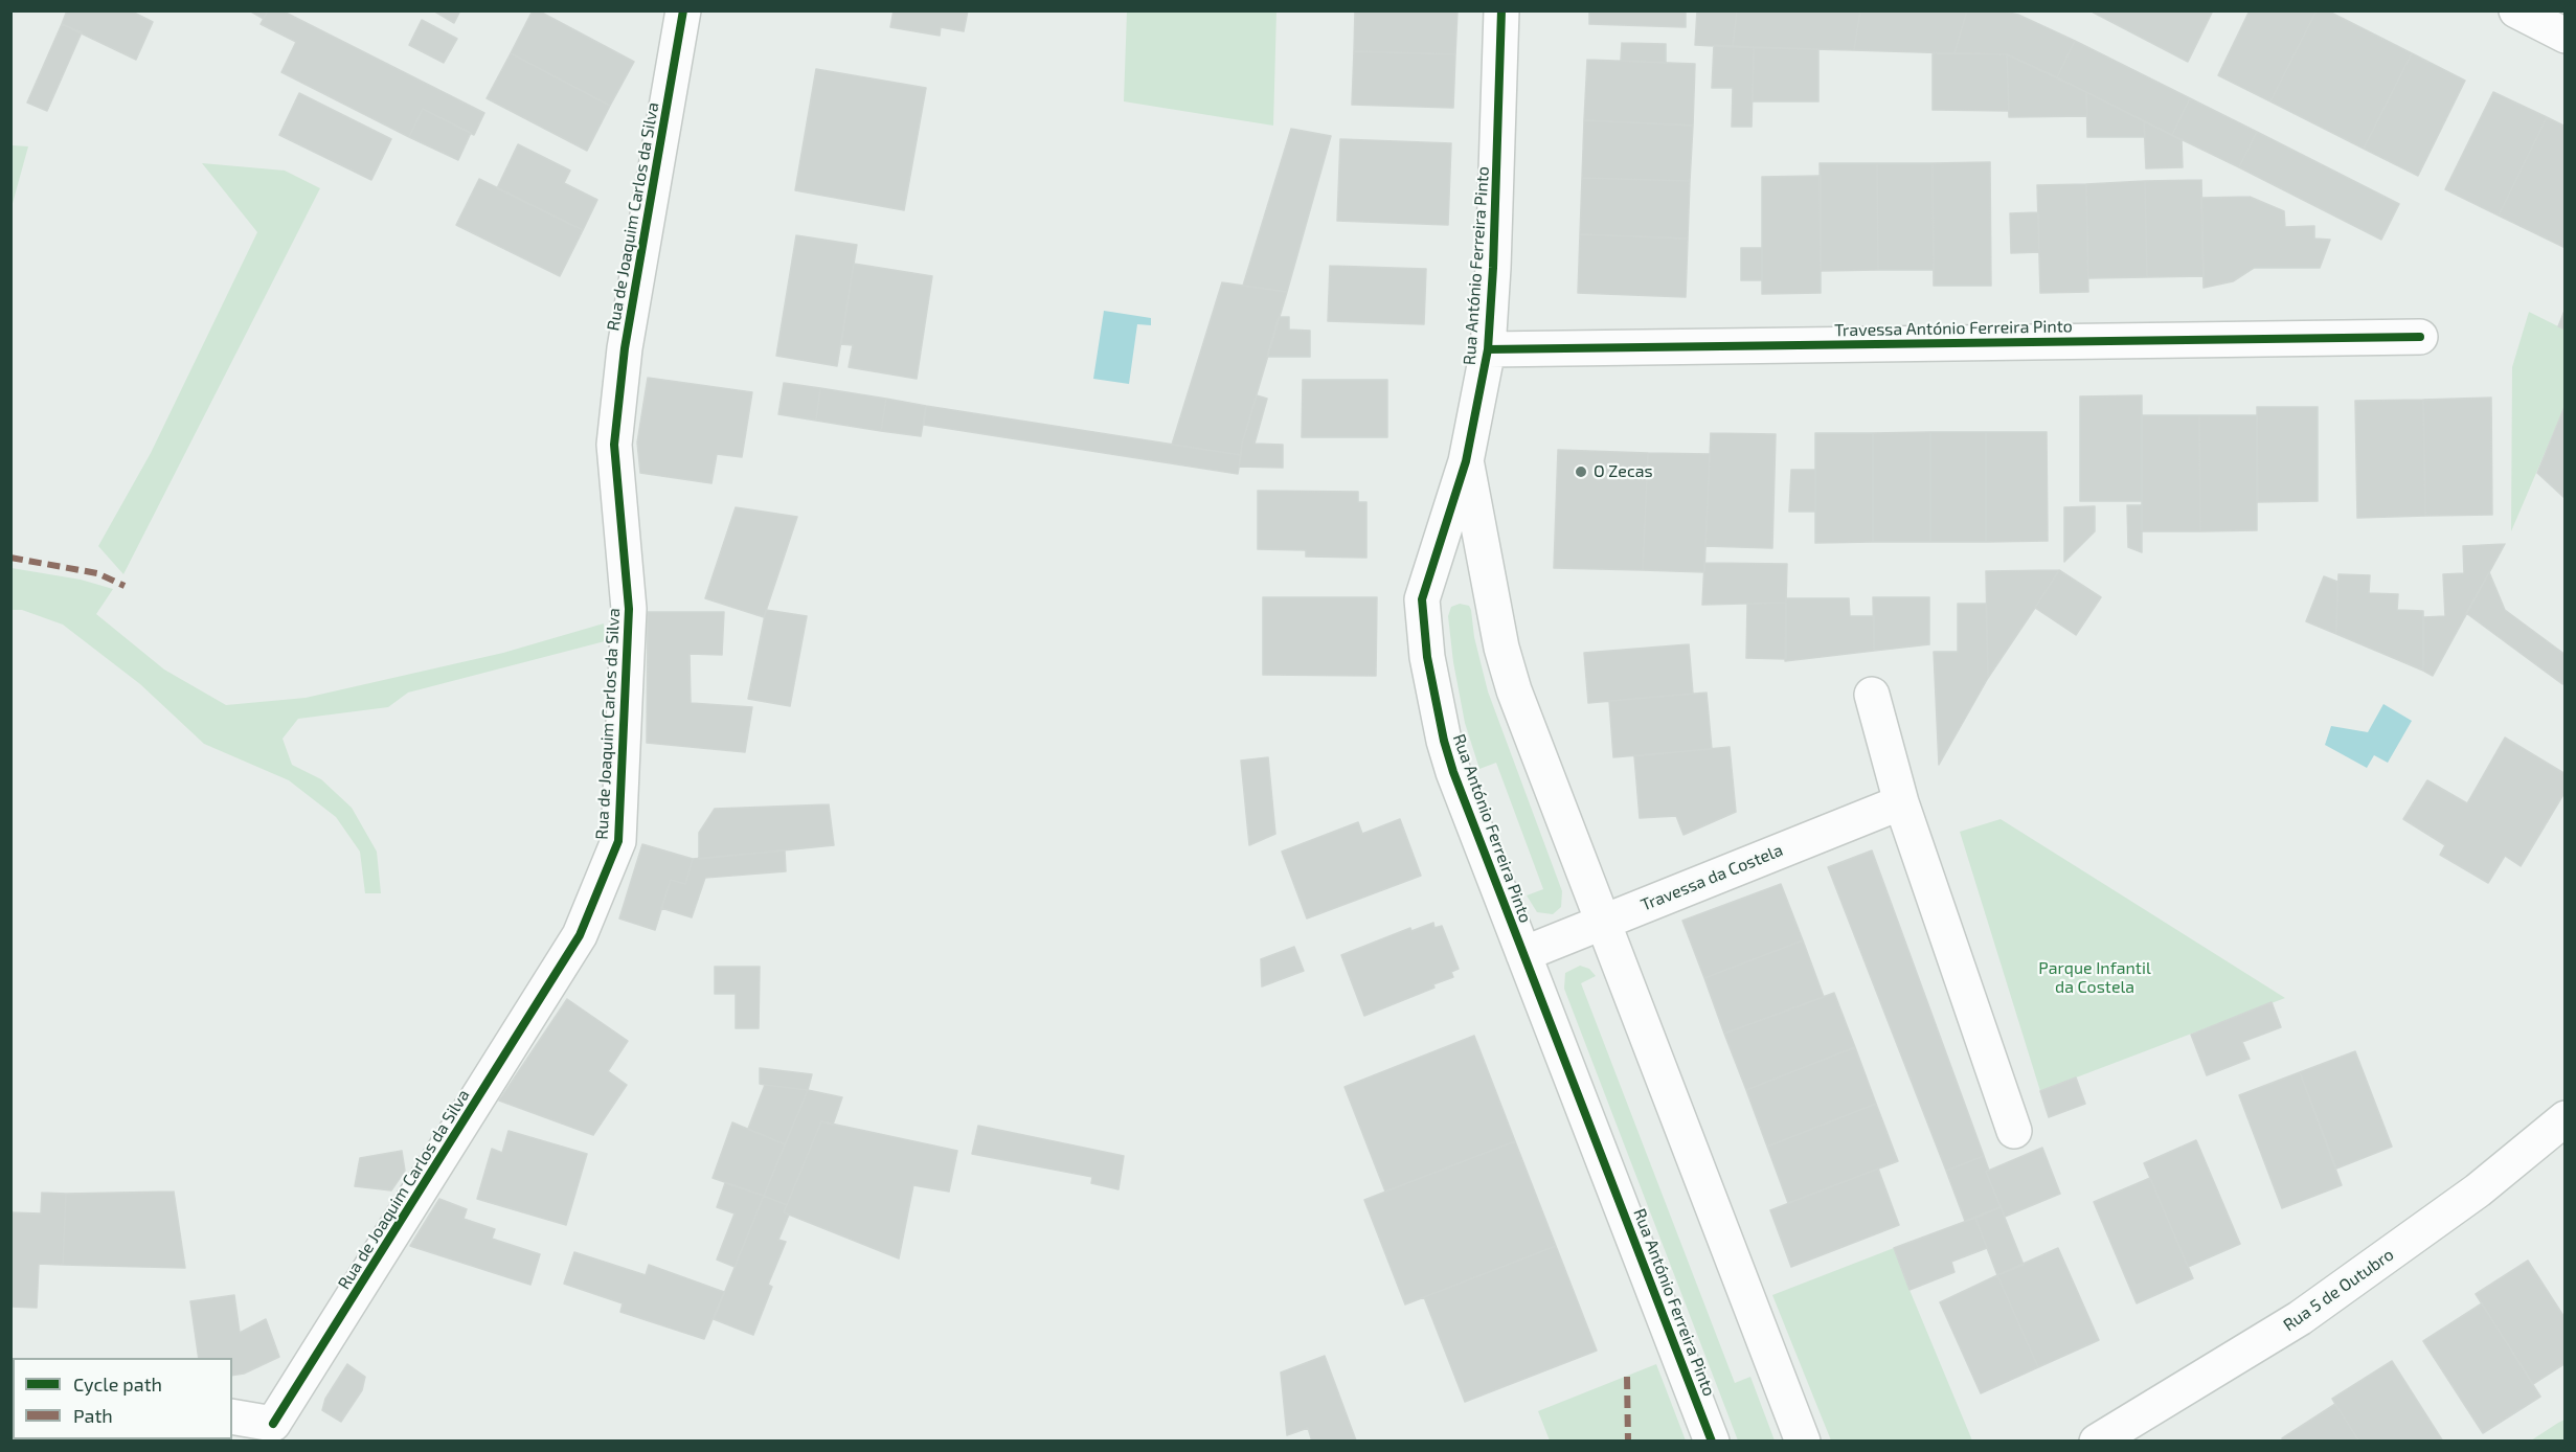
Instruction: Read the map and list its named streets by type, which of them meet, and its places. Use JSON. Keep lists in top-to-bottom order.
{
  "streets": {
    "street": [
      "Rua de Joaquim Carlos da Silva",
      "Rua António Ferreira Pinto",
      "Travessa António Ferreira Pinto",
      "Travessa da Costela",
      "Rua 5 de Outubro"
    ]
  },
  "crossings": [
    ["Rua António Ferreira Pinto", "Travessa António Ferreira Pinto"],
    ["Rua António Ferreira Pinto", "Travessa da Costela"]
  ],
  "parks": ["Parque Infantil da Costela"],
  "places": ["O Zecas"],
  "legend": ["Cycle path", "Path"]
}
